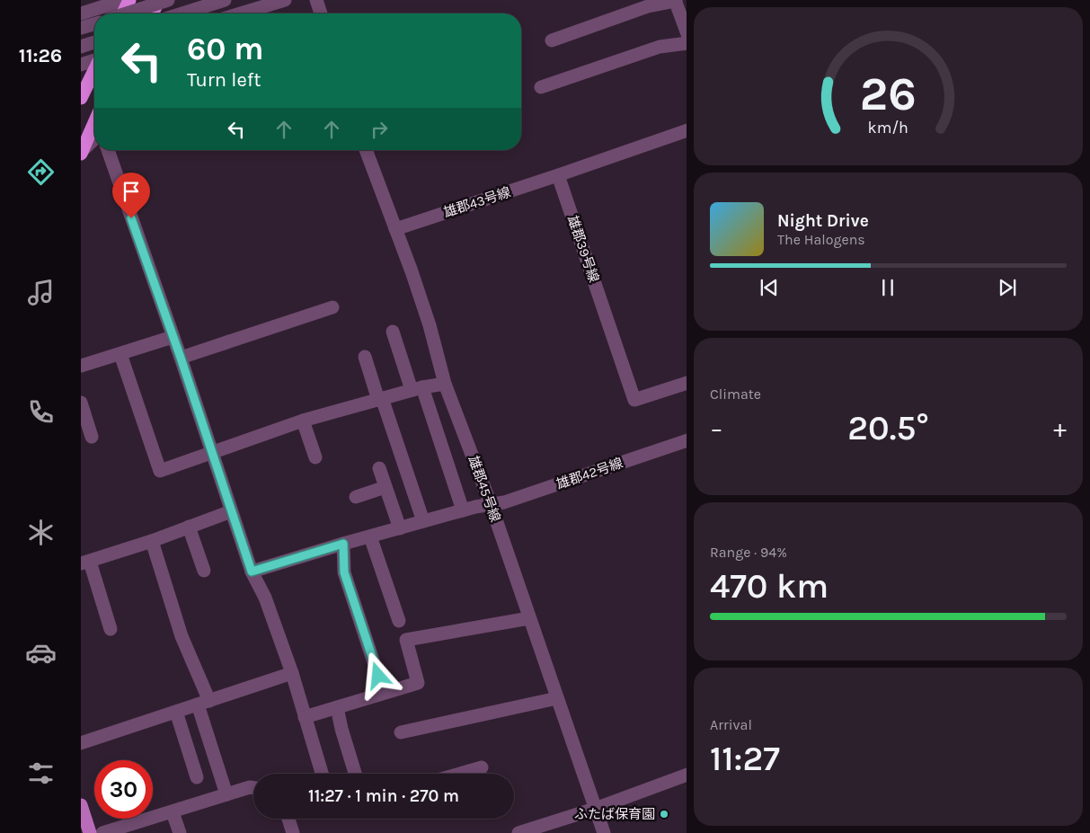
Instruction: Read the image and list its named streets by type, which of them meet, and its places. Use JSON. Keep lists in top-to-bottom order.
{
  "streets": {
    "street": [
      "雄郡43号線",
      "雄郡39号線",
      "雄郡42号線",
      "雄郡45号線"
    ]
  },
  "crossings": [
    ["雄郡43号線", "雄郡39号線"],
    ["雄郡43号線", "雄郡45号線"],
    ["雄郡42号線", "雄郡45号線"]
  ],
  "places": ["ふたば保育園"],
  "page": {
    "tabs": "11:26",
    "turn": ["60 m", "Turn left"],
    "song": ["Night Drive", "The Halogens"],
    "tile": [
      "Climate",
      ["Range · 94%", "470 km"],
      ["Arrival", "11:27"]
    ],
    "heat": ["−", "20.5°", "+"],
    "limit": "30",
    "trip": "11:27 · 1 min · 270 m",
    "gauge": ["26", "km/h"]
  }
}
